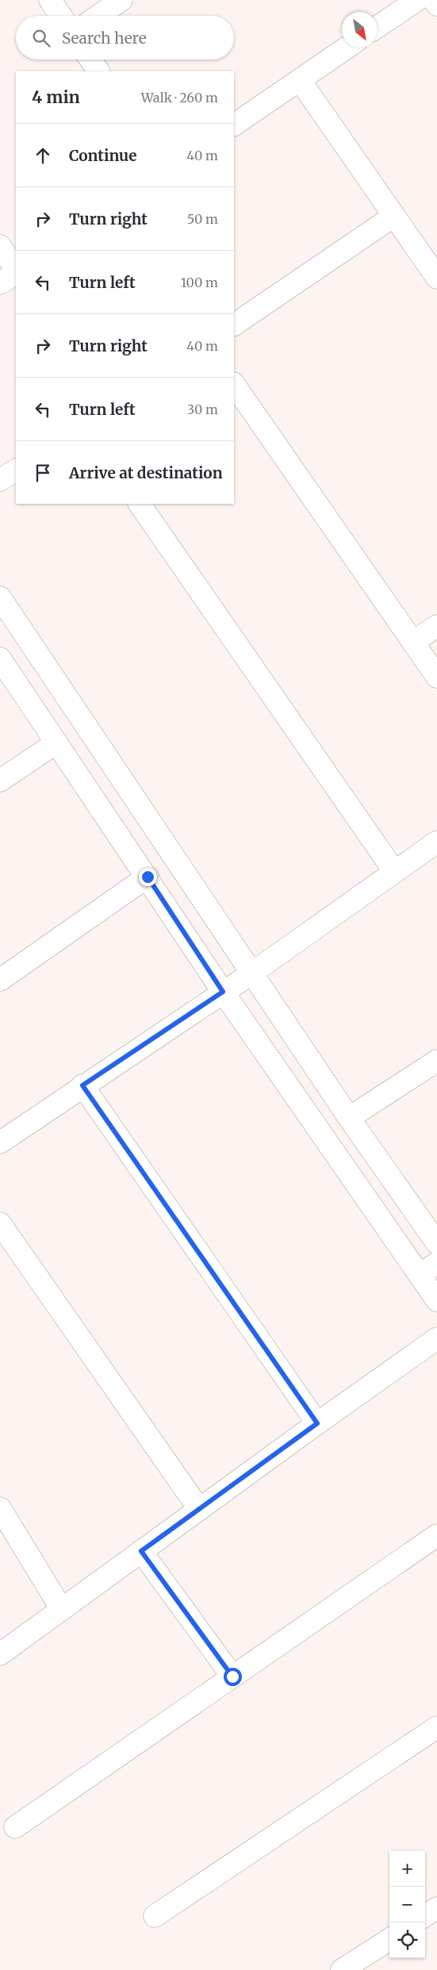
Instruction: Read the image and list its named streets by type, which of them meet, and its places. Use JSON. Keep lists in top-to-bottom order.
{
  "north": "bottom right",
  "page": {
    "search": "Search here",
    "heading": ["4 min", "Walk · 260 m"],
    "list": [
      ["Continue", "40 m"],
      ["Turn right", "50 m"],
      ["Turn left", "100 m"],
      ["Turn right", "40 m"],
      ["Turn left", "30 m"],
      "Arrive at destination"
    ],
    "map_buttons": ["+", "−"]
  }
}
